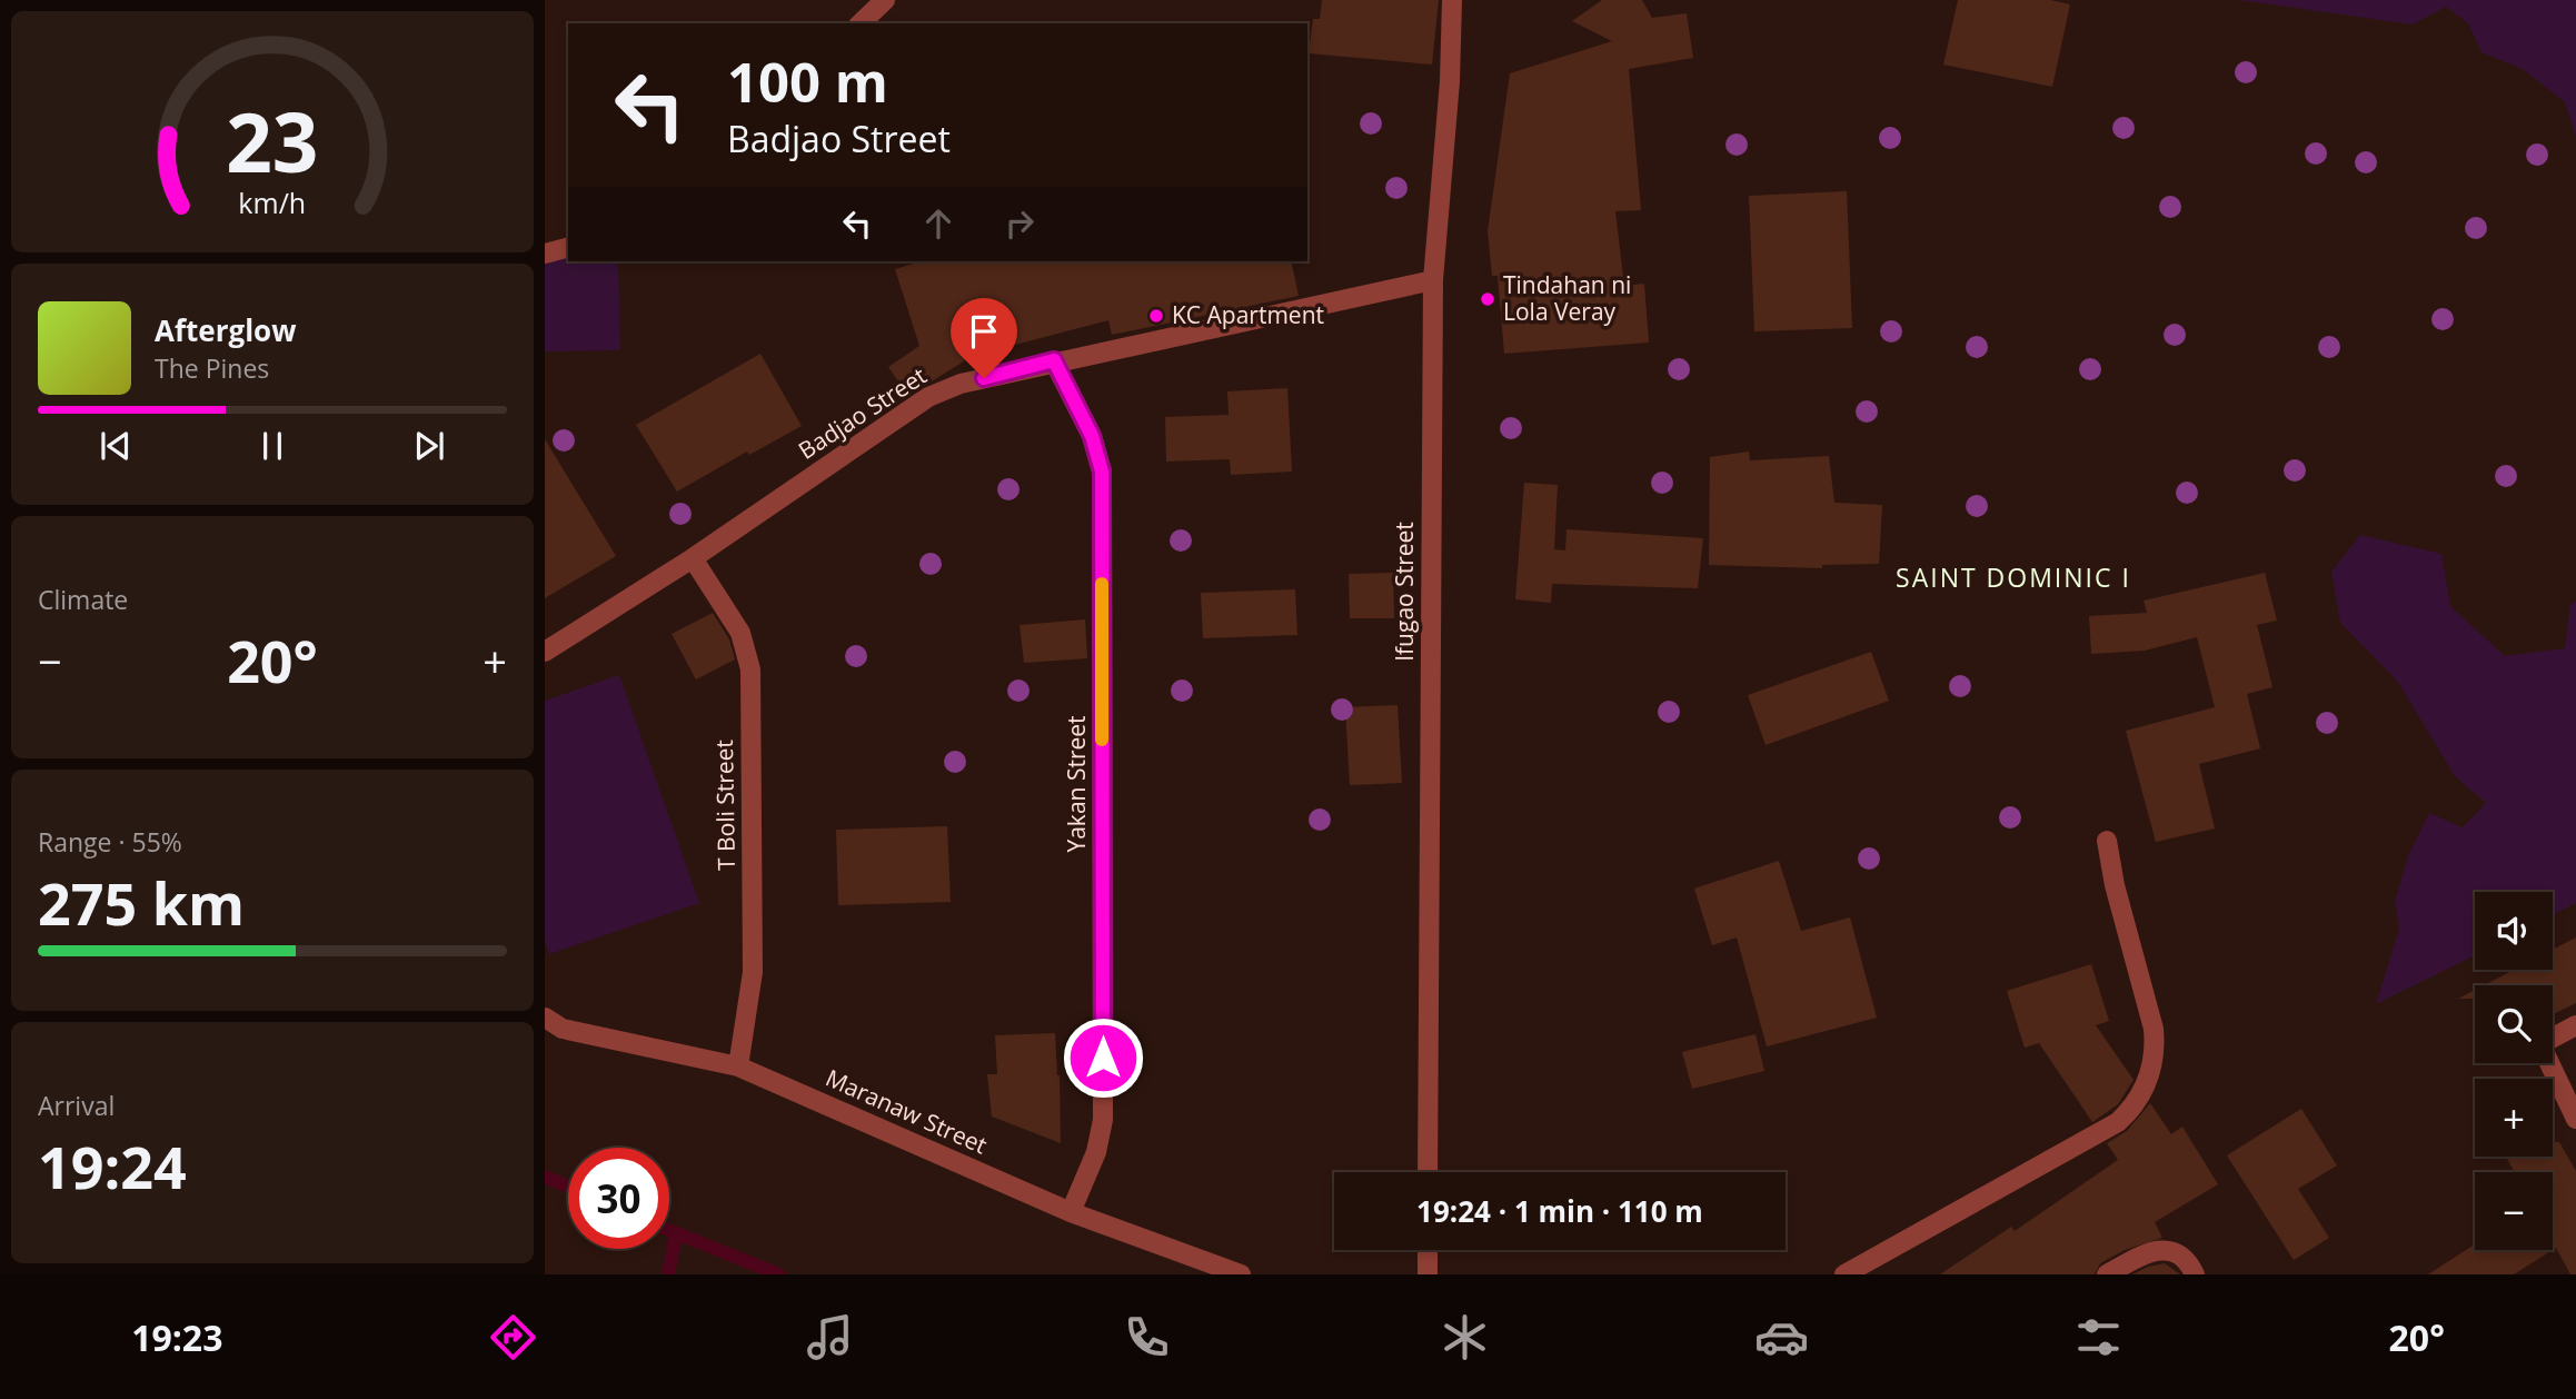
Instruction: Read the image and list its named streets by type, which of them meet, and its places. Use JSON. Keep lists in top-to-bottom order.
{
  "streets": {
    "street": [
      "Badjao Street",
      "Ifugao Street",
      "Yakan Street",
      "T Boli Street",
      "Maranaw Street"
    ]
  },
  "crossings": [
    ["Badjao Street", "Ifugao Street"],
    ["Badjao Street", "Yakan Street"],
    ["Badjao Street", "T Boli Street"],
    ["Yakan Street", "Maranaw Street"],
    ["T Boli Street", "Maranaw Street"]
  ],
  "districts": ["SAINT DOMINIC I"],
  "places": ["Tindahan ni Lola Veray", "KC Apartment"],
  "page": {
    "turn": ["100 m", "Badjao Street"],
    "song": ["Afterglow", "The Pines"],
    "tile": [
      "Climate",
      ["Range · 55%", "275 km"],
      ["Arrival", "19:24"]
    ],
    "heat": ["−", "20°", "+"],
    "map_buttons": ["+", "−"],
    "limit": "30",
    "trip": "19:24 · 1 min · 110 m",
    "tabs": ["19:23", "20°"],
    "gauge": ["23", "km/h"]
  }
}
